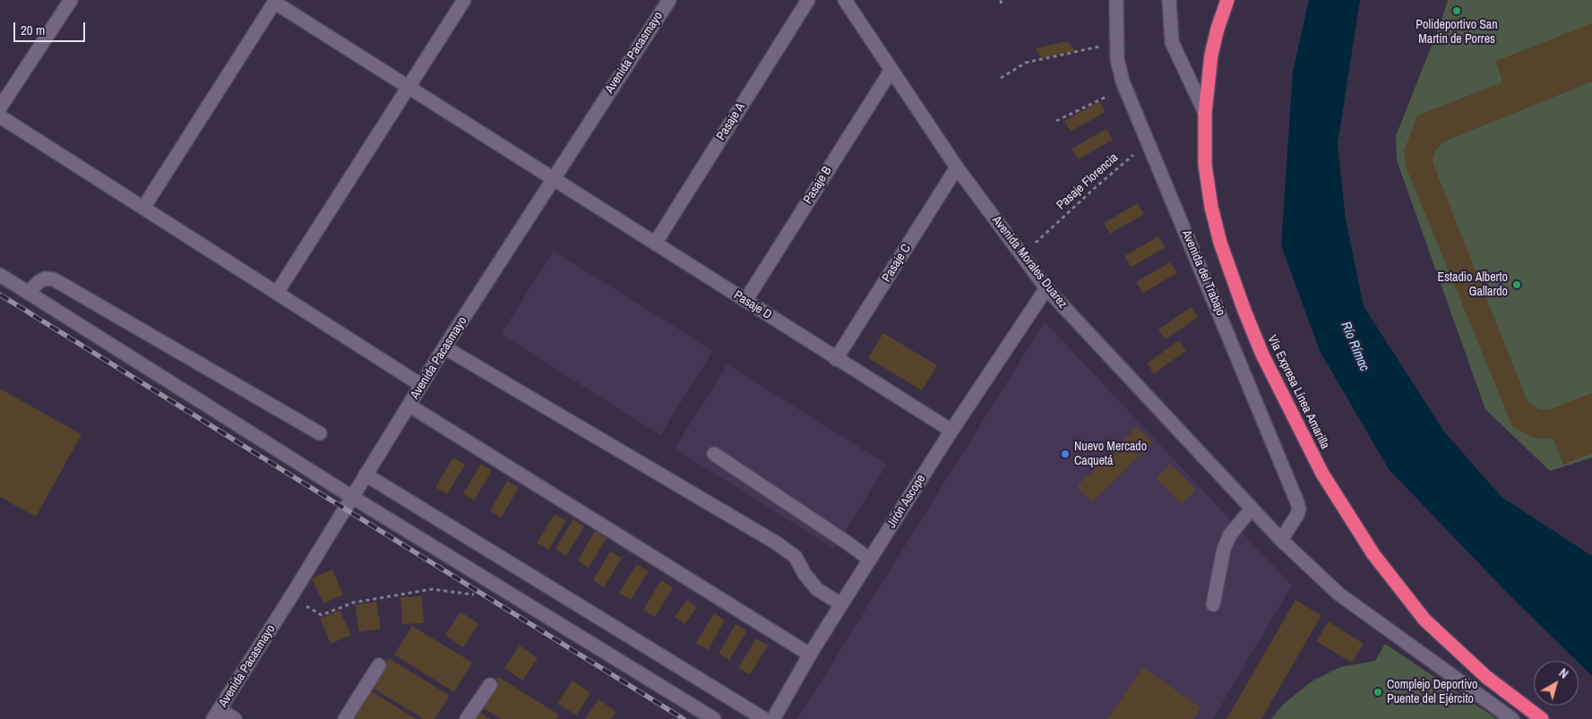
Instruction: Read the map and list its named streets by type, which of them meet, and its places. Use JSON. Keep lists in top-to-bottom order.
{
  "streets": {
    "highway": ["Vía Expresa Línea Amarilla"],
    "street": [
      "Avenida Pacasmayo",
      "Pasaje A",
      "Pasaje B",
      "Avenida Morales Duarez",
      "Pasaje C",
      "Avenida del Trabajo",
      "Pasaje D",
      "Jirón Ascope"
    ],
    "path": ["Pasaje Florencia"]
  },
  "crossings": [
    ["Avenida Pacasmayo", "Pasaje D"],
    ["Pasaje A", "Pasaje D"],
    ["Pasaje Florencia", "Avenida del Trabajo"],
    ["Pasaje B", "Avenida Morales Duarez"],
    ["Pasaje B", "Pasaje D"],
    ["Avenida Morales Duarez", "Pasaje C"],
    ["Avenida Morales Duarez", "Avenida del Trabajo"],
    ["Avenida Morales Duarez", "Jirón Ascope"],
    ["Pasaje C", "Pasaje D"],
    ["Pasaje D", "Jirón Ascope"]
  ],
  "water": ["Río Rímac"],
  "places": [
    "Polideportivo San Martín de Porres",
    "Estadio Alberto Gallardo",
    "Nuevo Mercado Caquetá",
    "Complejo Deportivo Puente del Ejército"
  ],
  "scale_bar": "20 m",
  "north": "top right"
}
